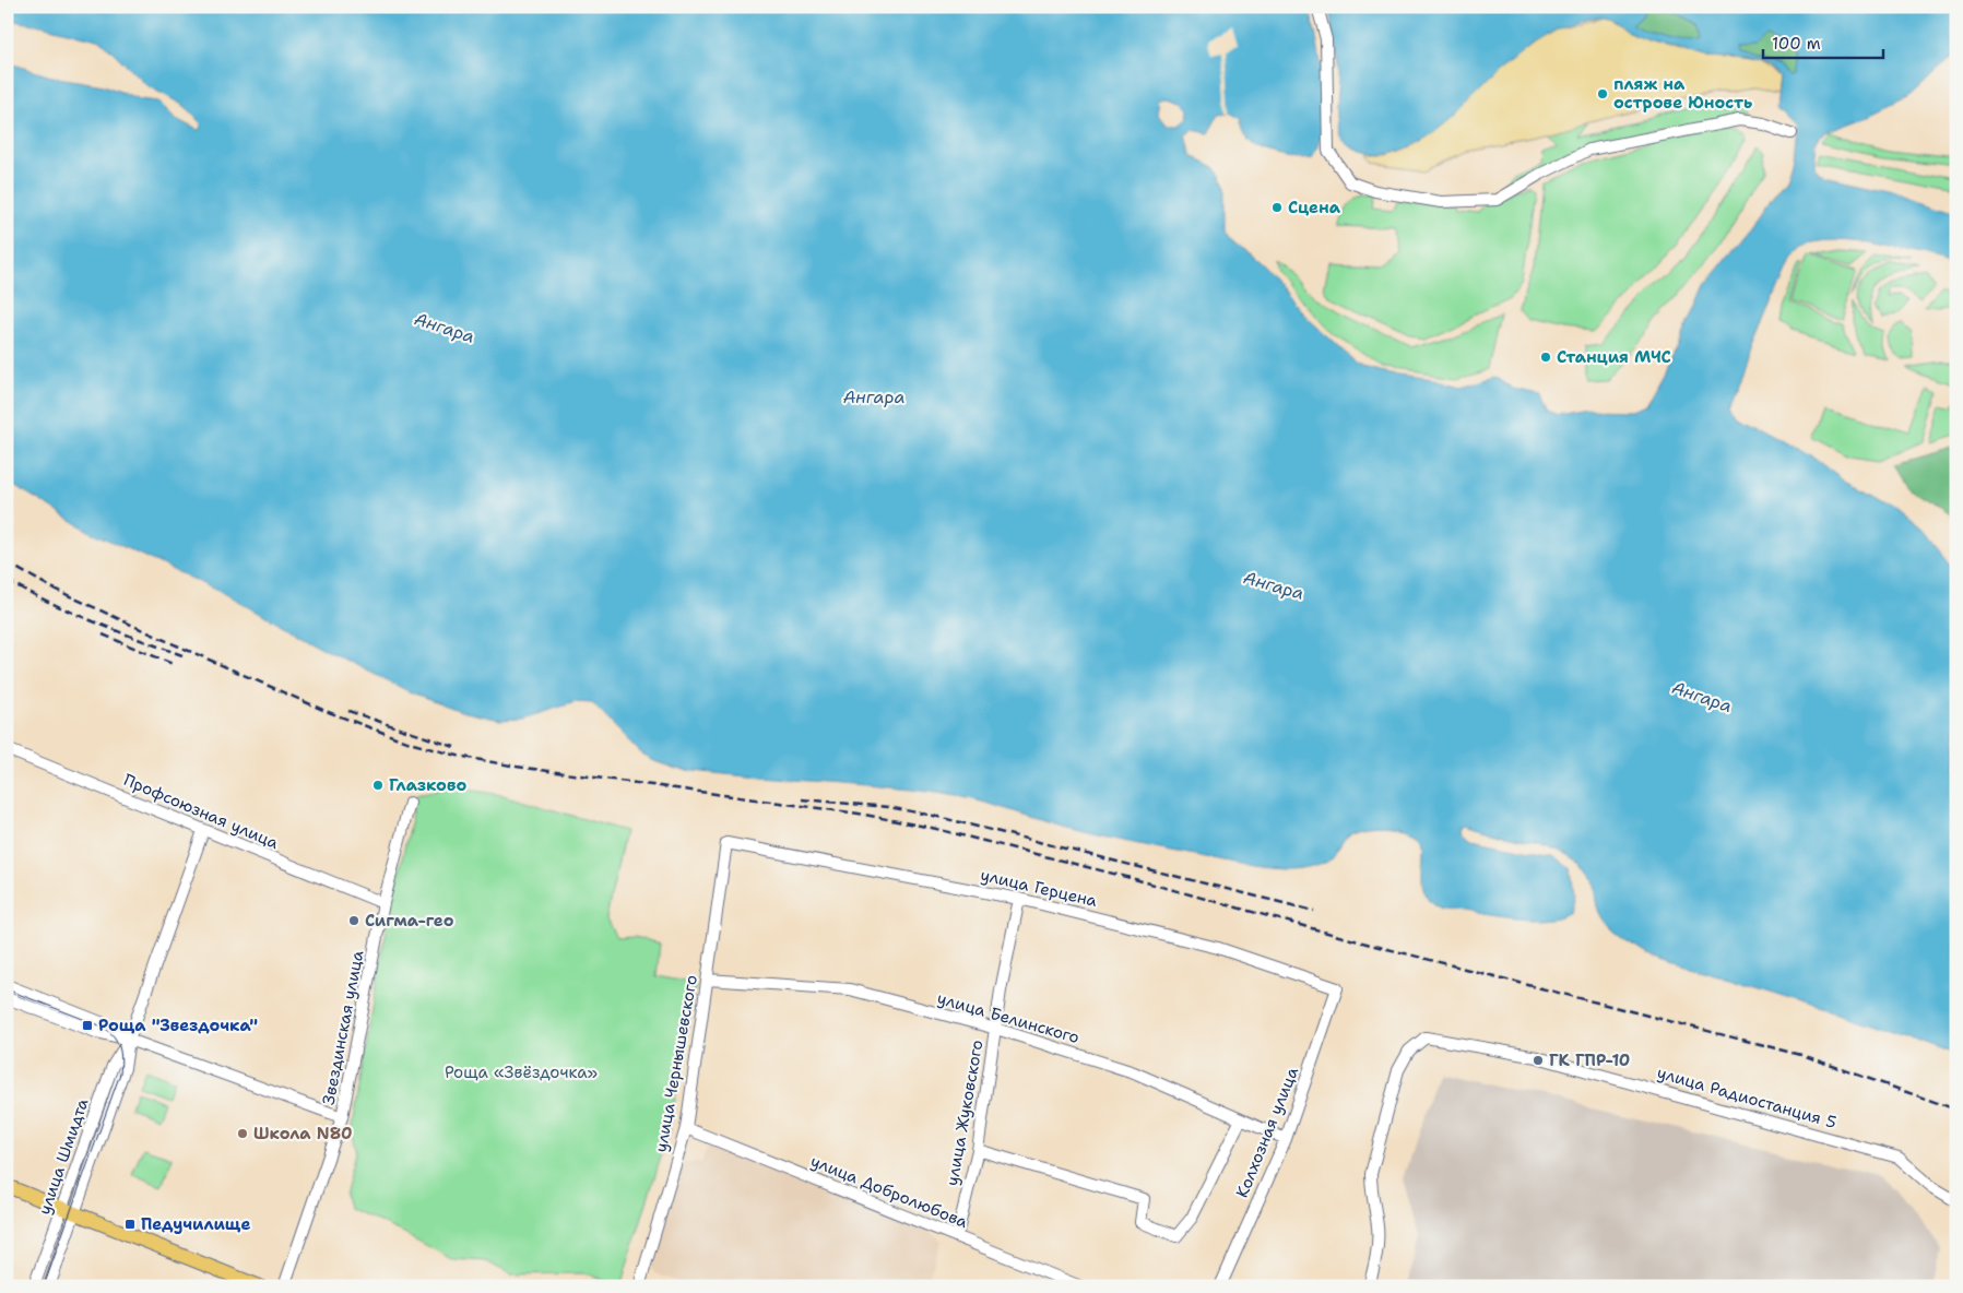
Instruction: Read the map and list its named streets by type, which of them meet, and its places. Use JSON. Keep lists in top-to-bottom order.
{
  "streets": {
    "street": [
      "Профсоюзная улица",
      "улица Герцена",
      "улица Белинского",
      "Звездинская улица",
      "улица Чернышевского",
      "улица Радиостанция 5",
      "улица Жуковского",
      "Колхозная улица",
      "улица Шмидта",
      "улица Добролюбова"
    ]
  },
  "crossings": [
    ["Профсоюзная улица", "Звездинская улица"],
    ["Профсоюзная улица", "улица Шмидта"],
    ["улица Герцена", "улица Чернышевского"],
    ["улица Герцена", "улица Жуковского"],
    ["улица Герцена", "Колхозная улица"],
    ["улица Белинского", "улица Чернышевского"],
    ["улица Белинского", "улица Жуковского"],
    ["улица Белинского", "Колхозная улица"],
    ["улица Чернышевского", "улица Добролюбова"],
    ["улица Жуковского", "улица Добролюбова"]
  ],
  "water": ["Ангара"],
  "parks": ["Роща «Звёздочка»"],
  "places": {
    "other": [
      "пляж на острове Юность",
      "Сцена",
      "Станция МЧС",
      "Глазково",
      "Сигма-гео",
      "ГК ГПР-10",
      "Школа N80"
    ],
    "transit": ["Роща \"Звездочка\"", "Педучилище"]
  },
  "scale_bar": "100 m"
}
